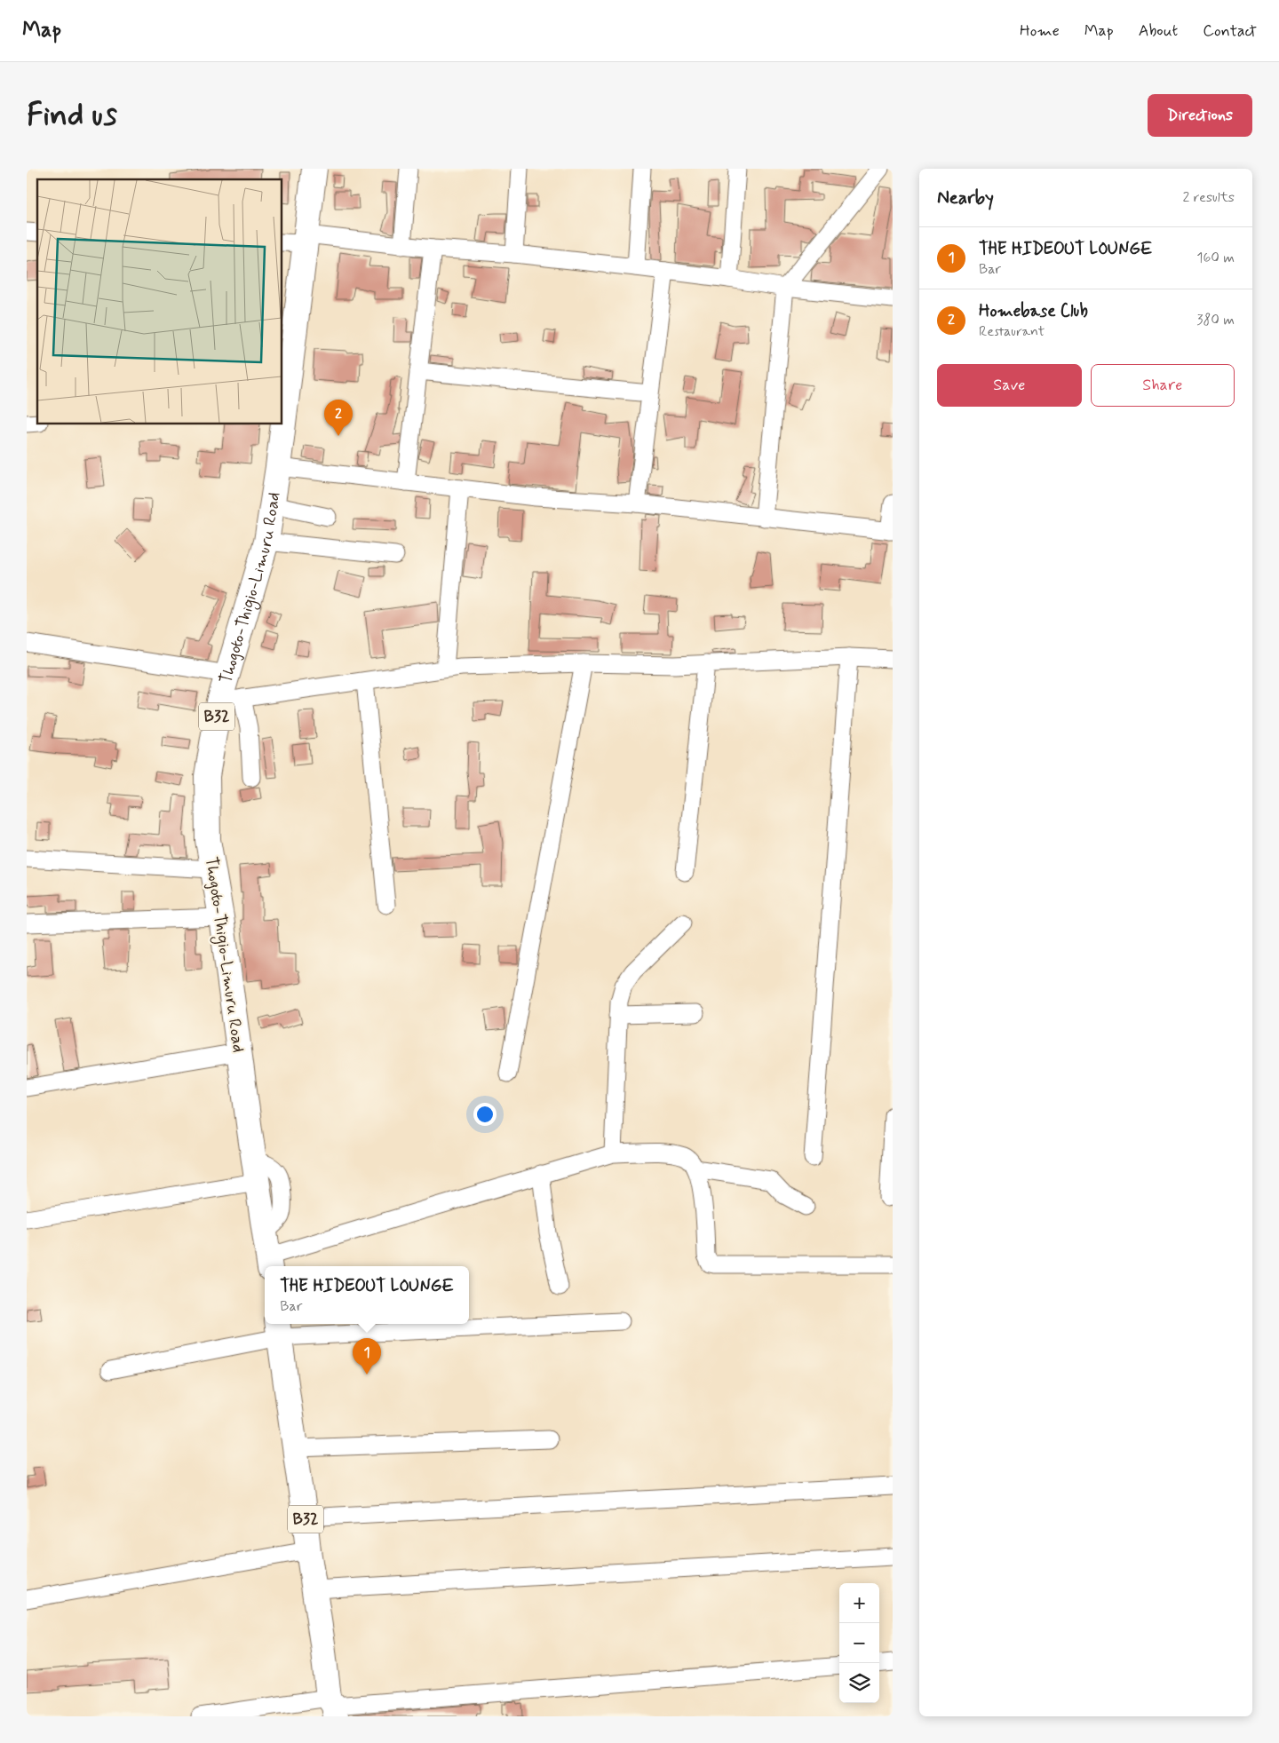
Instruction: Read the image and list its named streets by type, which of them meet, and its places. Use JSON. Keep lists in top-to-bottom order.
{
  "streets": {
    "highway": ["Thogoto-Thigio-Limuru Road", "B32"]
  },
  "page": {
    "header": "Map",
    "nav": [
      "Home",
      "Map",
      "About",
      "Contact"
    ],
    "buttons": [
      "Directions",
      ["Save", "Share"]
    ],
    "title": "Find us",
    "heading": ["Nearby", "2 results"],
    "list": [
      {
        "mark": "1",
        "name": "THE HIDEOUT LOUNGE",
        "note": "Bar",
        "value": "160 m"
      },
      {
        "mark": "2",
        "name": "Homebase Club",
        "note": "Restaurant",
        "value": "380 m"
      }
    ],
    "pins": ["2", "1"],
    "popup": ["THE HIDEOUT LOUNGE", "Bar"],
    "map_buttons": ["+", "−"]
  }
}
